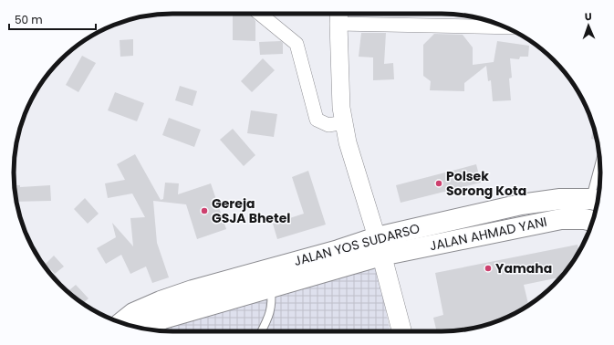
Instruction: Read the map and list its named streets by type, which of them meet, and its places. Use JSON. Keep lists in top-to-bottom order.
{
  "streets": {
    "highway": ["JALAN AHMAD YANI", "JALAN YOS SUDARSO"]
  },
  "crossings": [
    ["JALAN AHMAD YANI", "JALAN YOS SUDARSO"]
  ],
  "places": ["Polsek Sorong Kota", "Gereja GSJA Bhetel", "Yamaha"],
  "scale_bar": "50 m",
  "north": "top"
}
